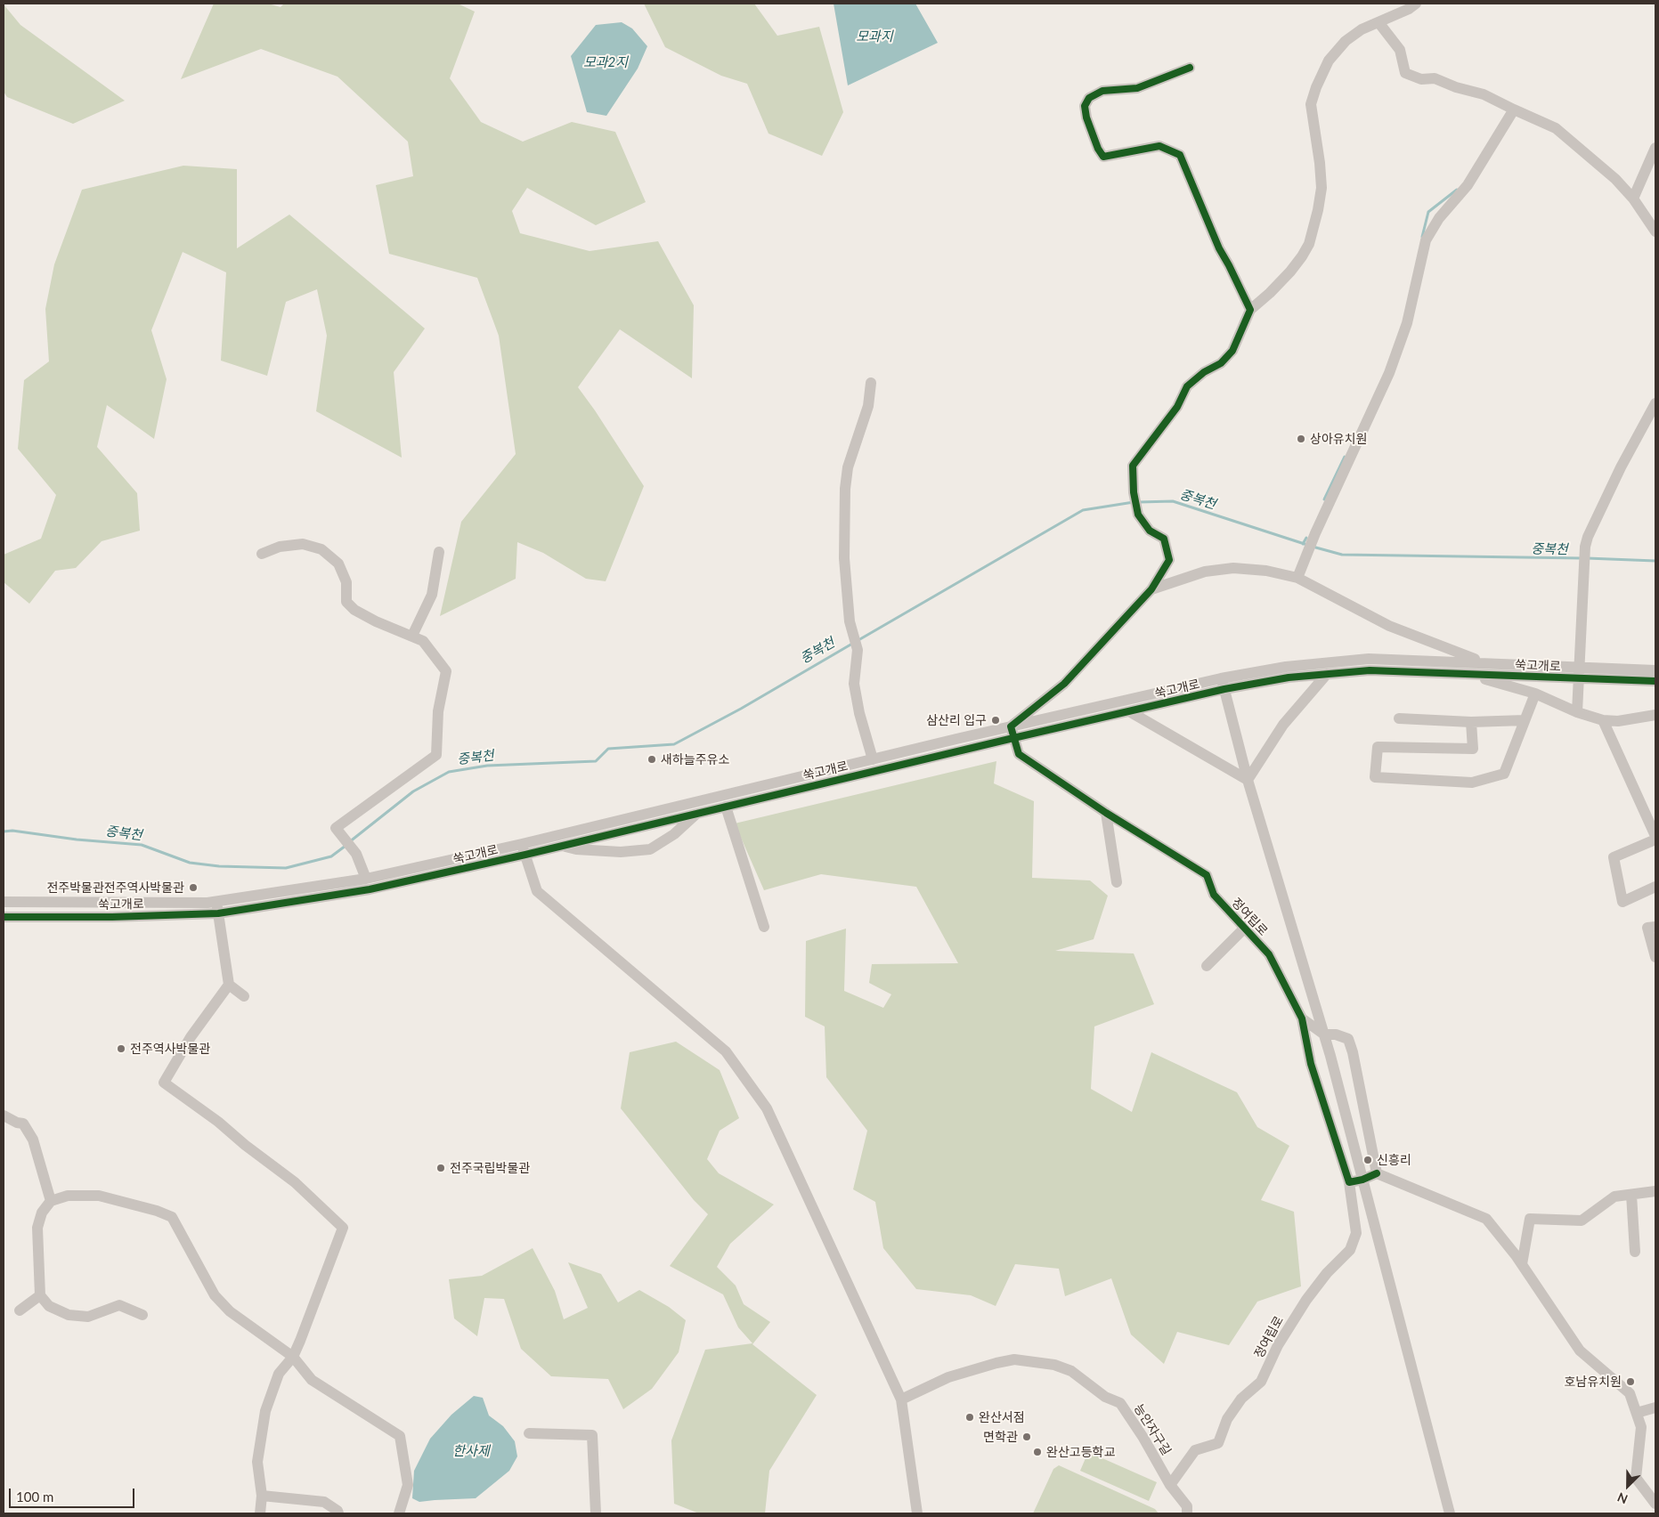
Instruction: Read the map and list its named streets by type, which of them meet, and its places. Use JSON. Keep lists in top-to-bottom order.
{
  "streets": {
    "street": ["쑥고개로", "정여립로", "능안자구길"]
  },
  "crossings": [
    ["쑥고개로", "정여립로"],
    ["정여립로", "능안자구길"]
  ],
  "water": [
    "모과지",
    "모과2지",
    "중복천",
    "한사제"
  ],
  "places": [
    "상아유치원",
    "삼산리 입구",
    "새하늘주유소",
    "전주박물관전주역사박물관",
    "전주역사박물관",
    "신흥리",
    "전주국립박물관",
    "호남유치원",
    "완산서점",
    "면학관",
    "완산고등학교"
  ],
  "scale_bar": "100 m",
  "north": "bottom left"
}
